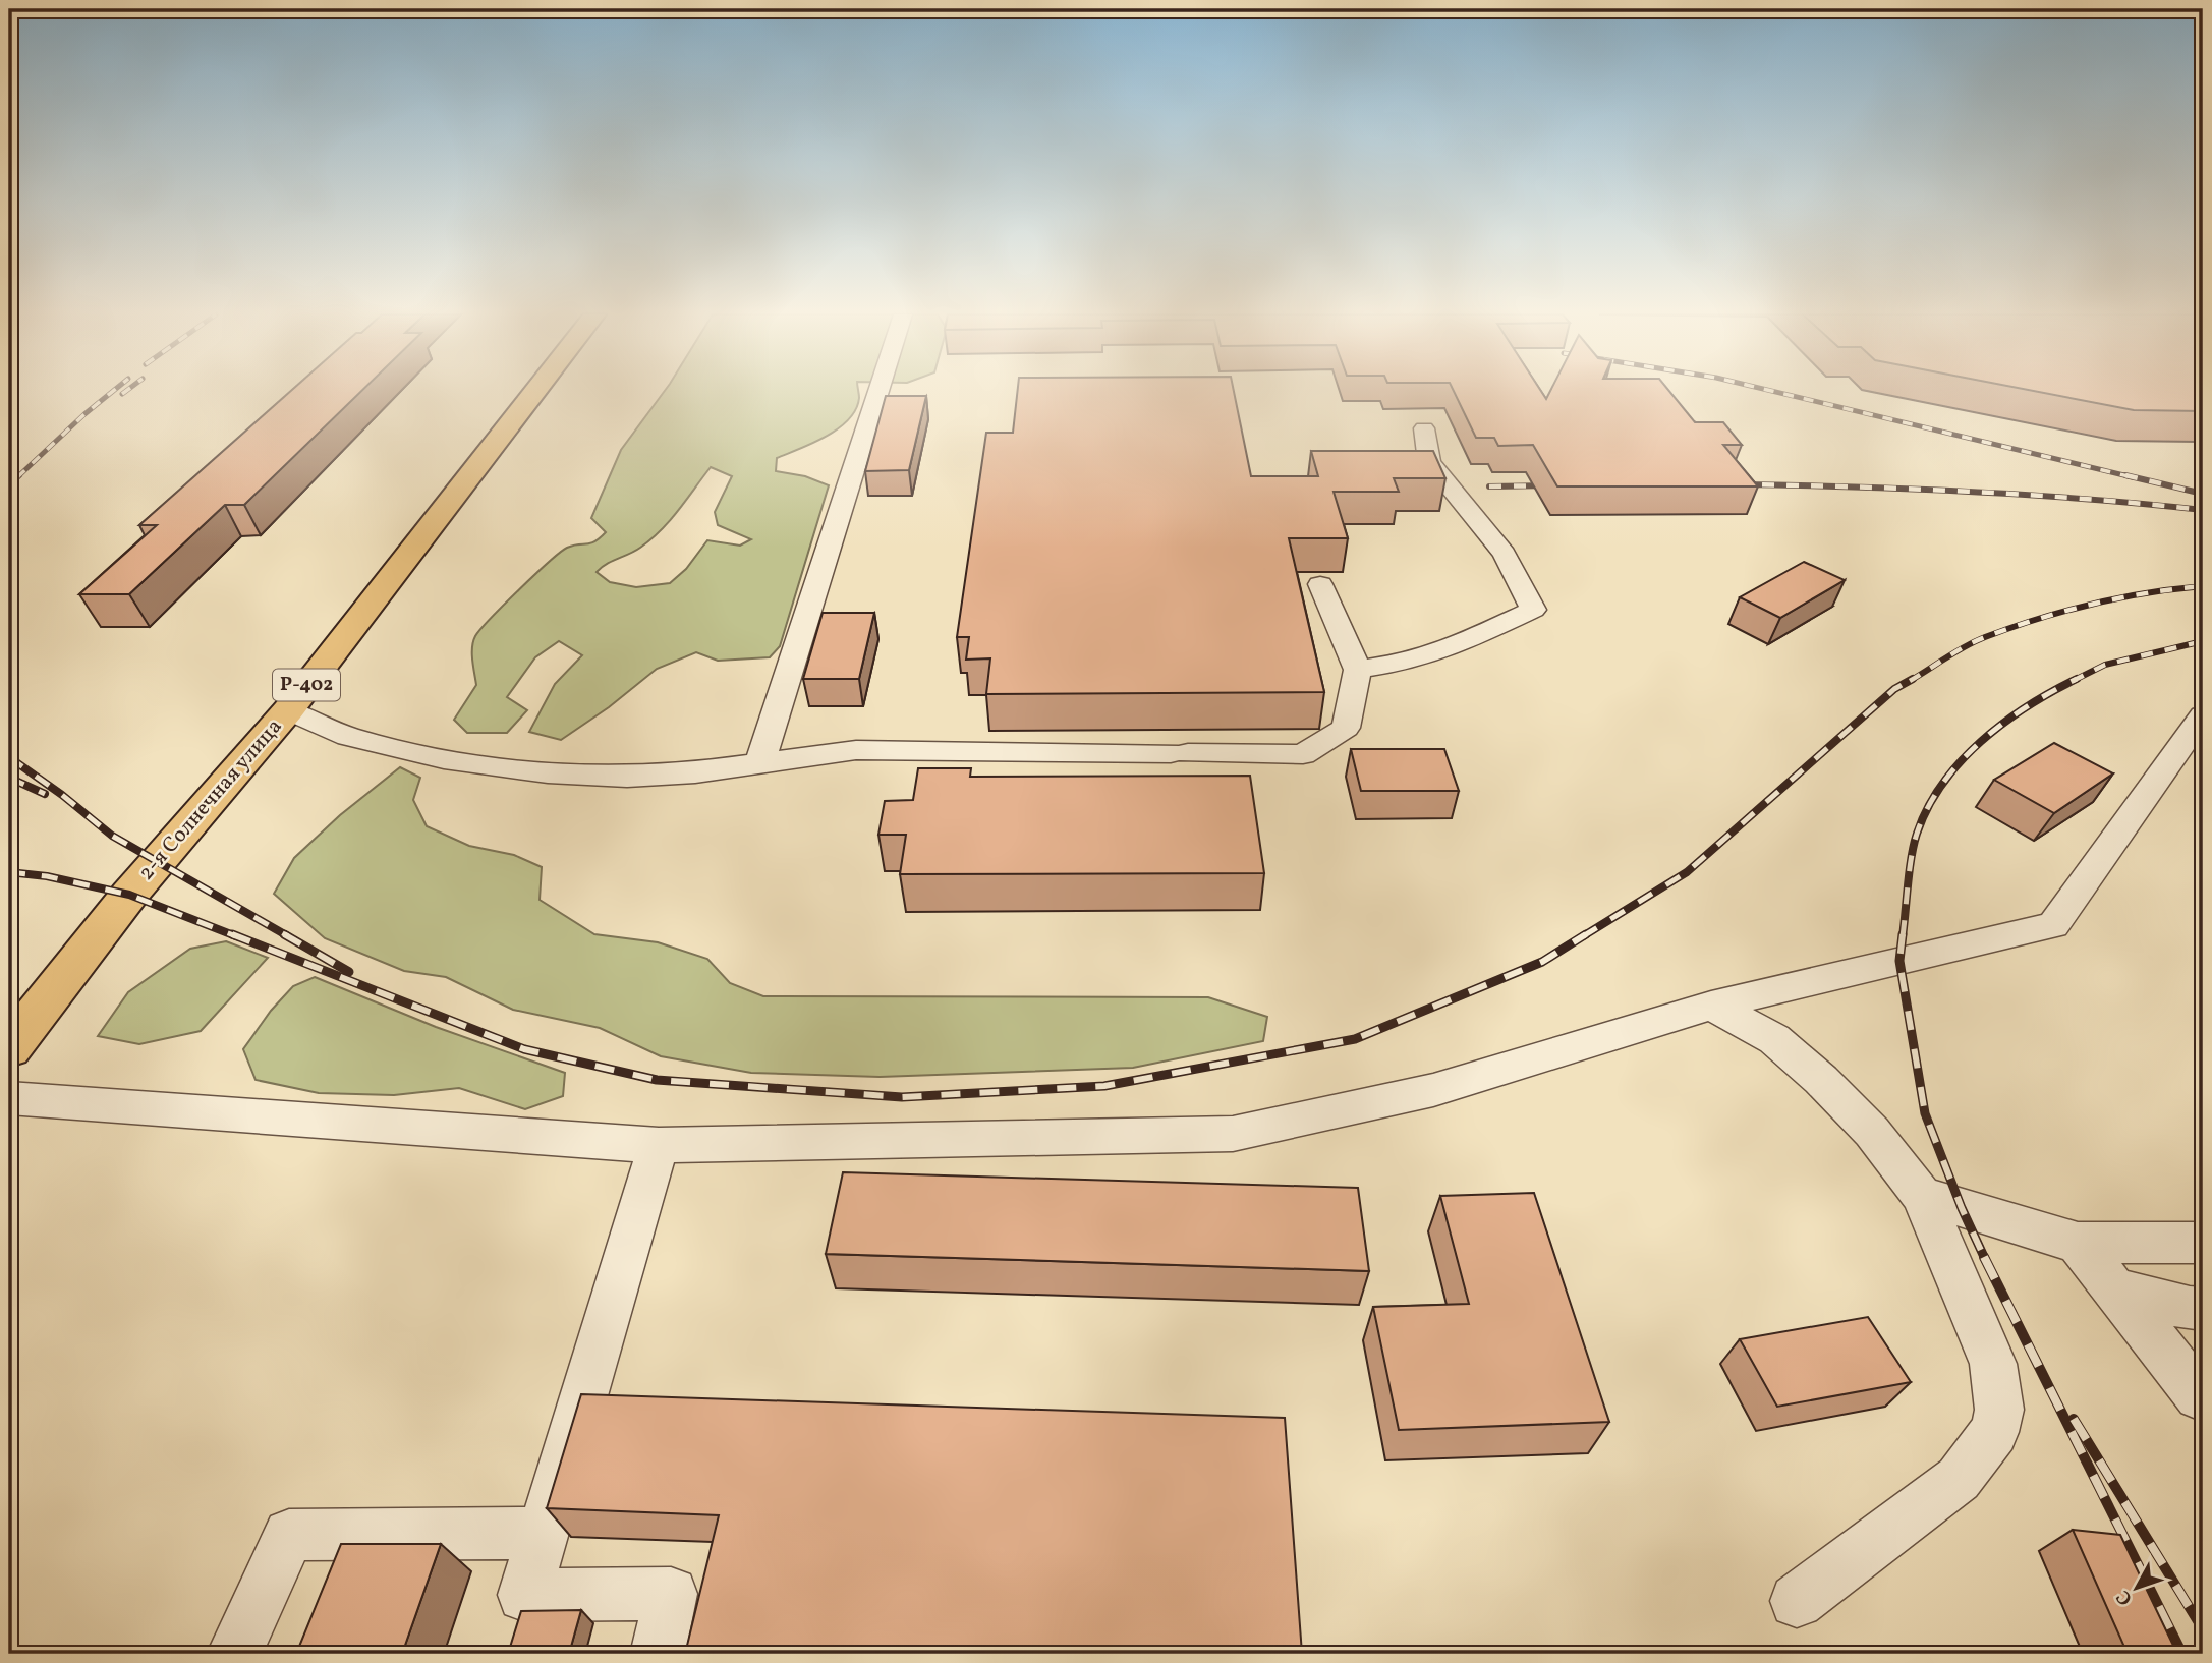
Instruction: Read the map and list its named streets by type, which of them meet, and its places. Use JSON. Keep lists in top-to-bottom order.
{
  "streets": {
    "main road": ["Р-402", "2-я Солнечная улица"]
  },
  "north": "bottom left"
}
